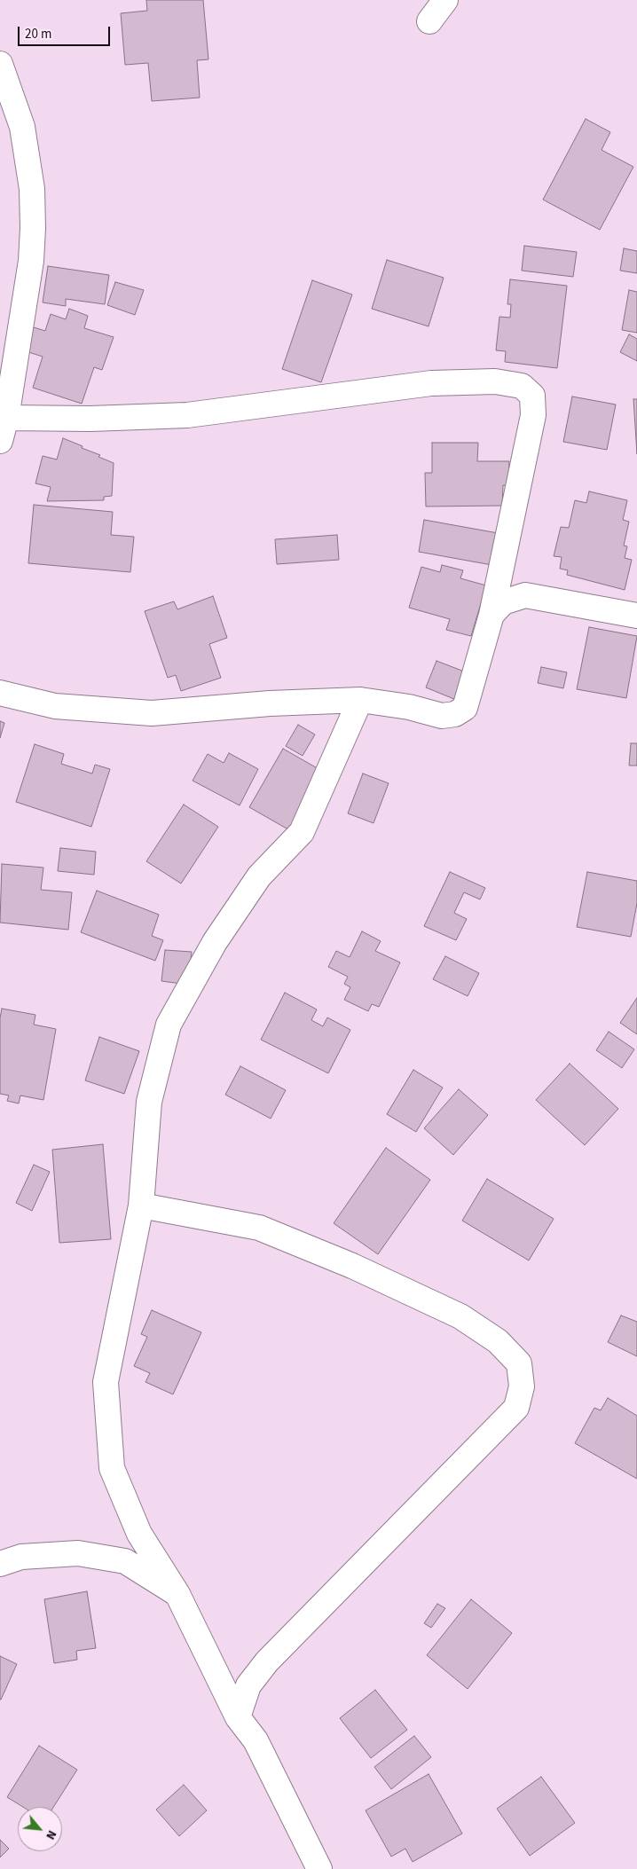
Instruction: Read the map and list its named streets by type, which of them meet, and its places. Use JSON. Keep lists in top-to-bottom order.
{
  "scale_bar": "20 m",
  "north": "bottom right"
}
